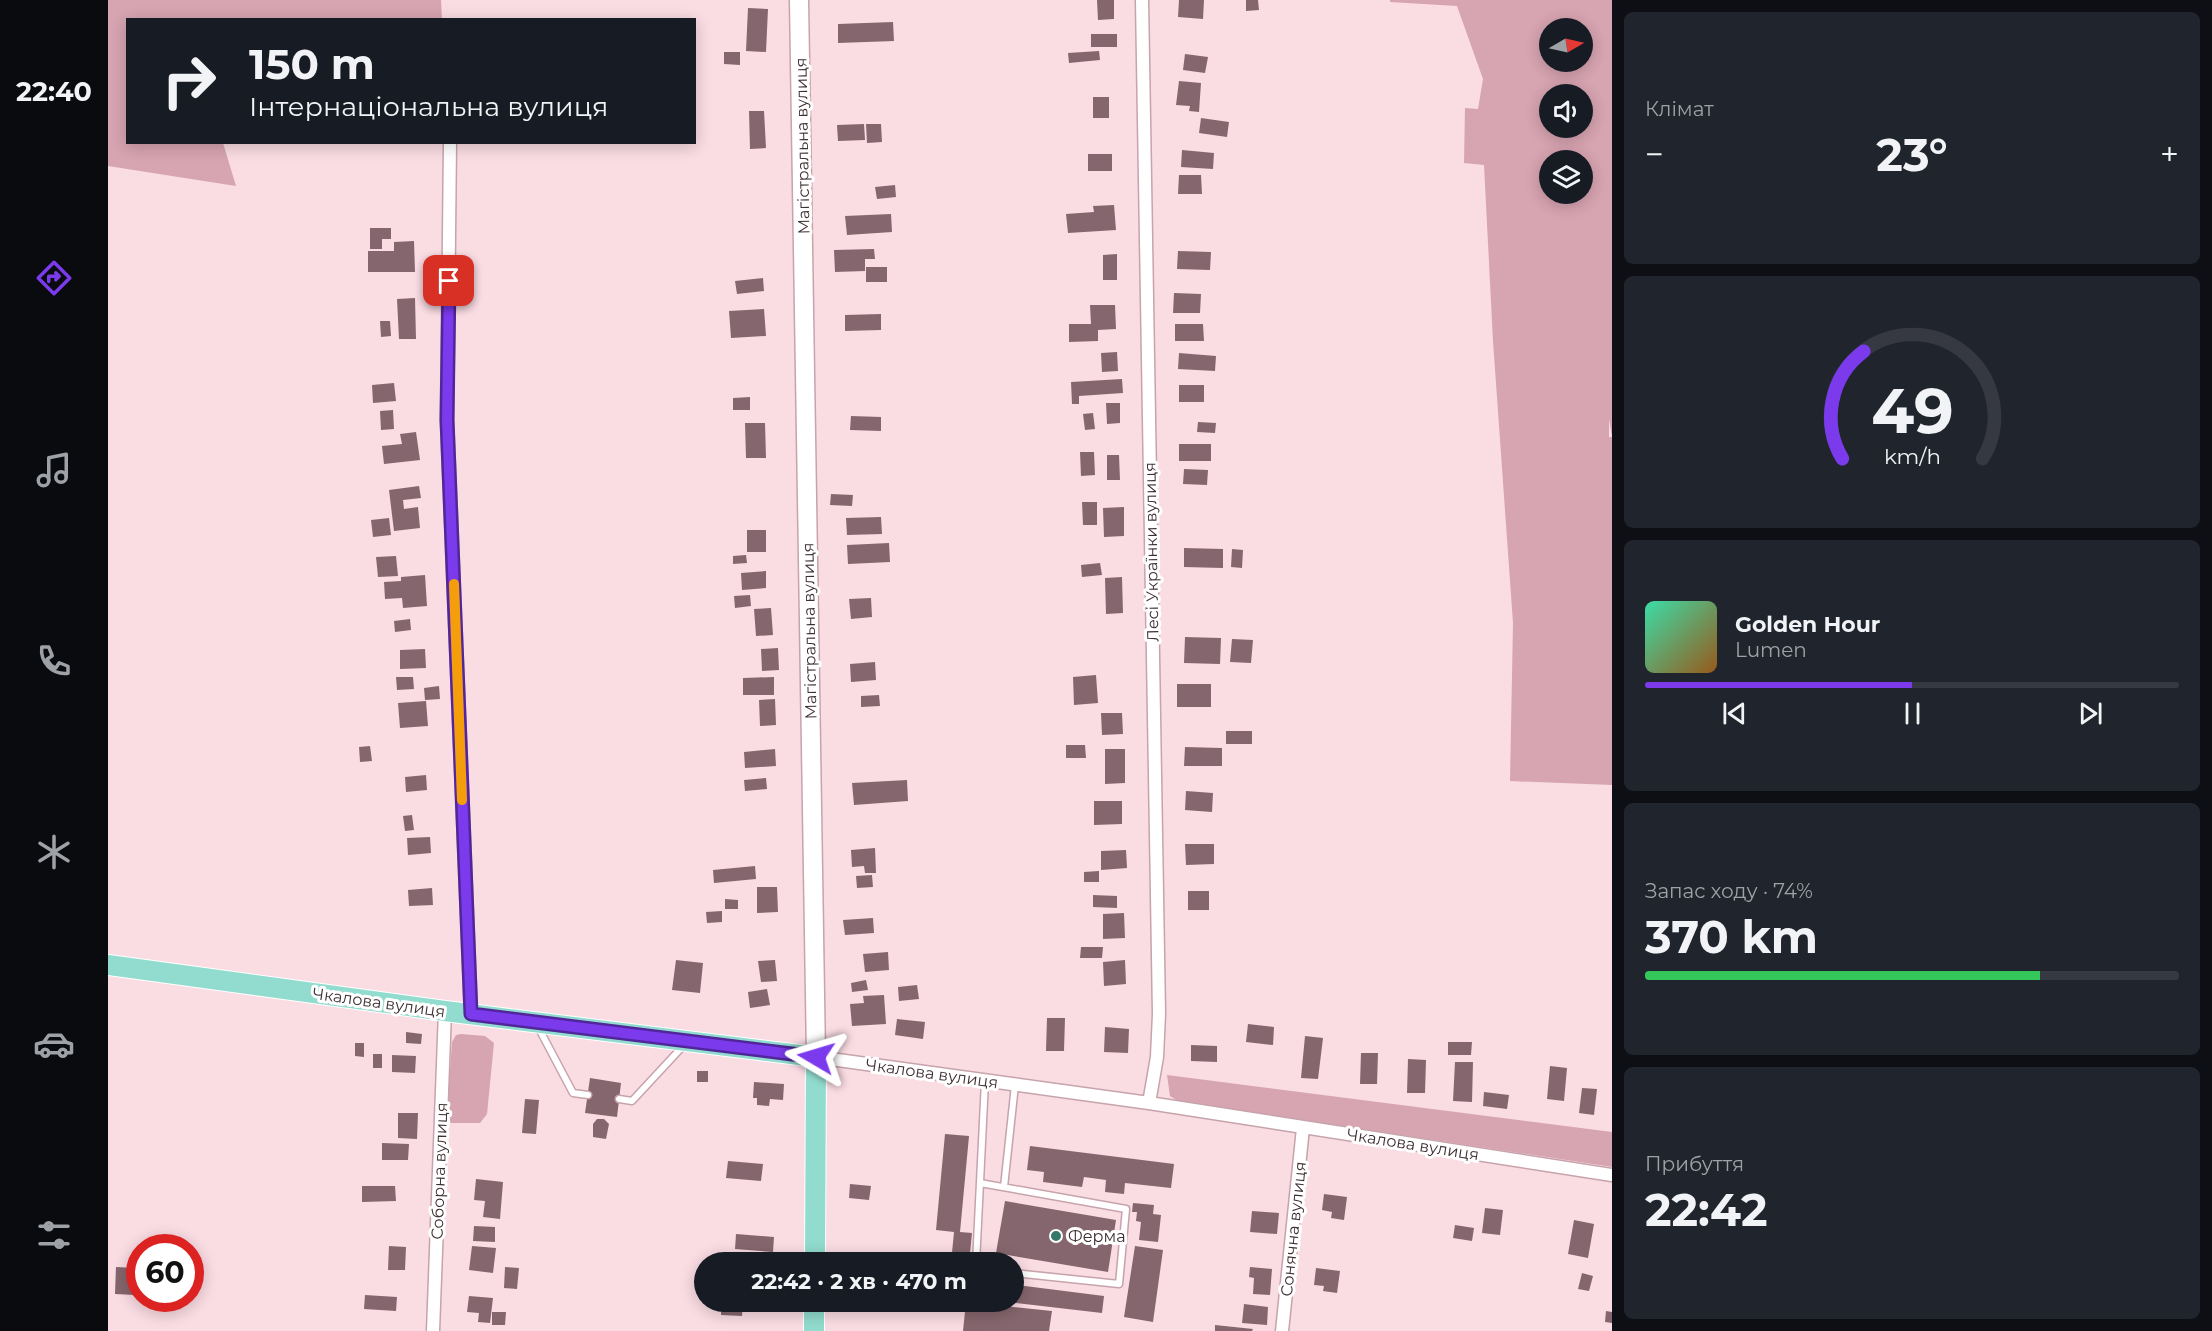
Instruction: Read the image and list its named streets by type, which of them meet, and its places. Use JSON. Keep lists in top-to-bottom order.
{
  "streets": {
    "main road": ["Магістральна вулиця", "Чкалова вулиця"],
    "street": ["Лесі Українки вулиця", "Соборна вулиця", "Сонячна вулиця"]
  },
  "crossings": [
    ["Магістральна вулиця", "Чкалова вулиця"],
    ["Лесі Українки вулиця", "Чкалова вулиця"],
    ["Чкалова вулиця", "Соборна вулиця"],
    ["Чкалова вулиця", "Сонячна вулиця"]
  ],
  "places": ["Ферма"],
  "north": "right",
  "page": {
    "tabs": "22:40",
    "tile": [
      "Клімат",
      ["Запас ходу · 74%", "370 km"],
      ["Прибуття", "22:42"]
    ],
    "turn": ["150 m", "Інтернаціональна вулиця"],
    "heat": ["−", "23°", "+"],
    "song": ["Golden Hour", "Lumen"],
    "limit": "60",
    "trip": "22:42 · 2 хв · 470 m",
    "gauge": ["49", "km/h"]
  }
}
